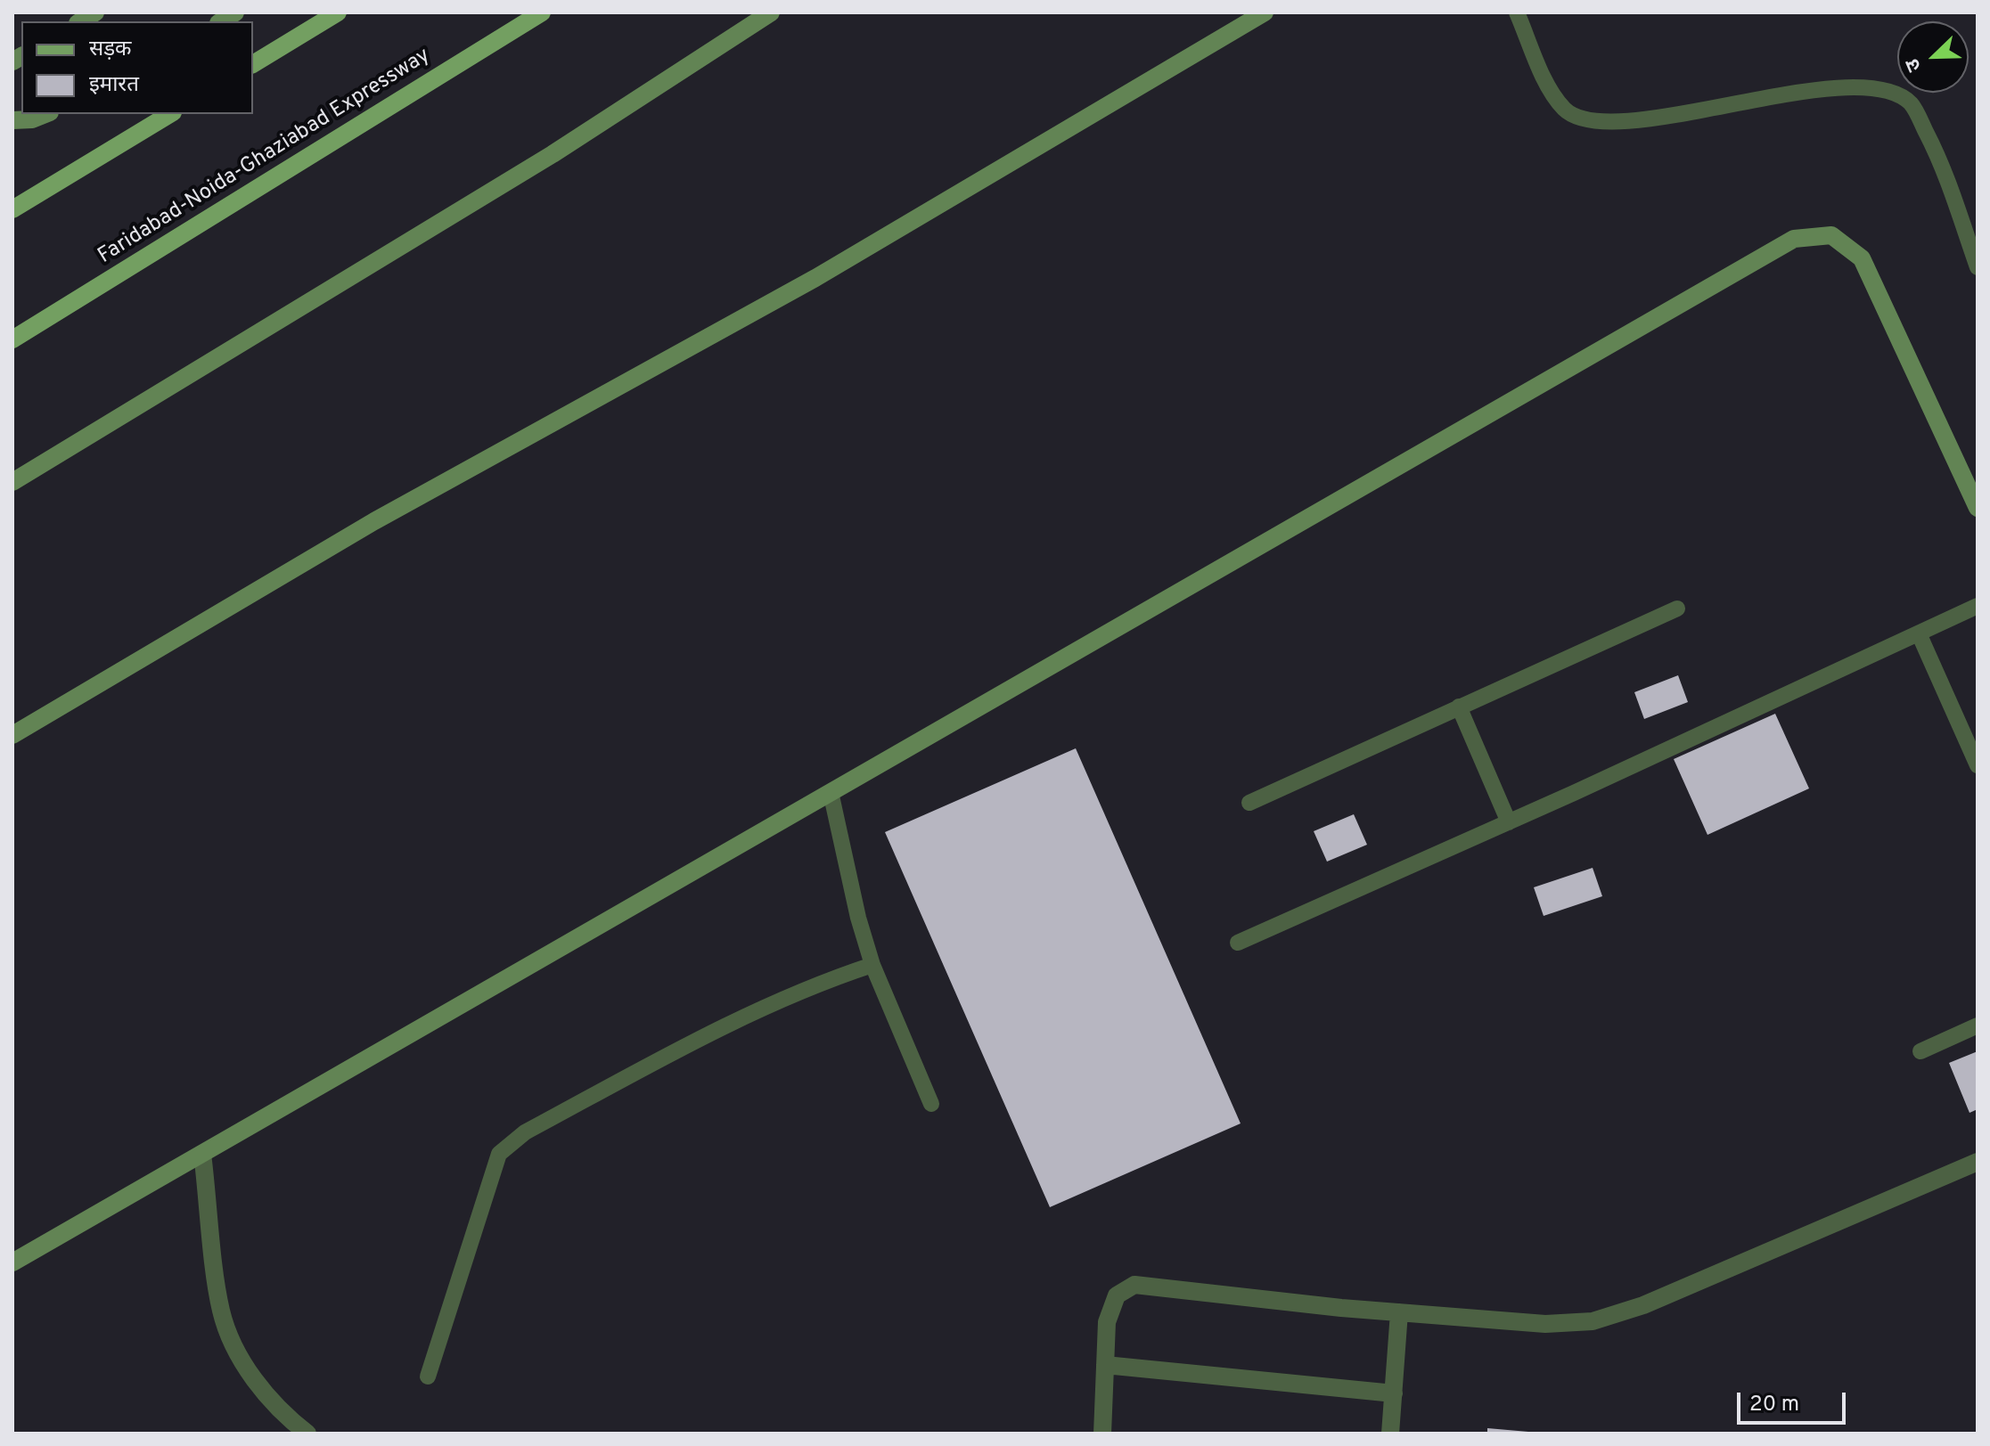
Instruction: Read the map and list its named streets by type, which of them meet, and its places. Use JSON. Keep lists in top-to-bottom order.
{
  "streets": {
    "main road": ["Faridabad-Noida-Ghaziabad Expressway"]
  },
  "legend": ["सड़क", "इमारत"],
  "scale_bar": "20 m",
  "north": "bottom left"
}
